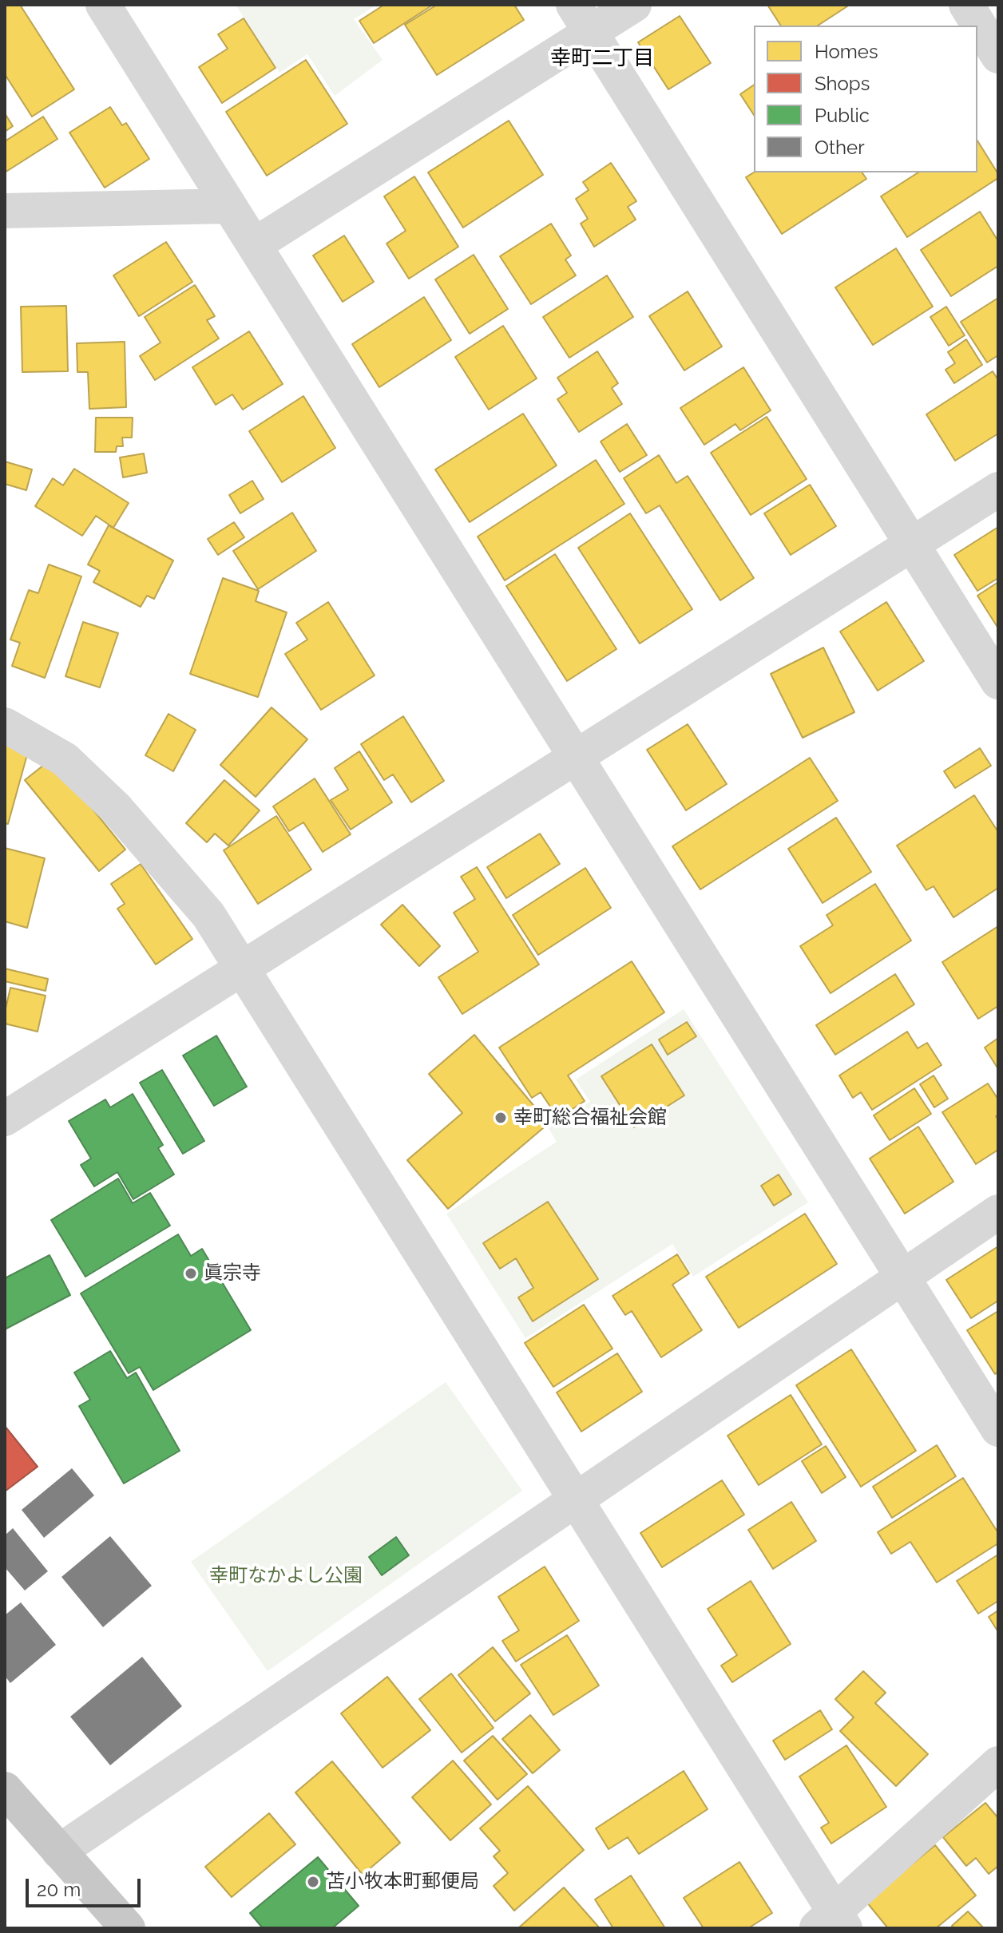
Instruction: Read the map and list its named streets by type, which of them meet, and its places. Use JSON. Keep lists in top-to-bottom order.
{
  "districts": ["幸町二丁目"],
  "parks": ["幸町なかよし公園"],
  "places": ["幸町総合福祉会館", "眞宗寺", "苫小牧本町郵便局"],
  "legend": [
    "Homes",
    "Shops",
    "Public",
    "Other"
  ],
  "scale_bar": "20 m"
}
